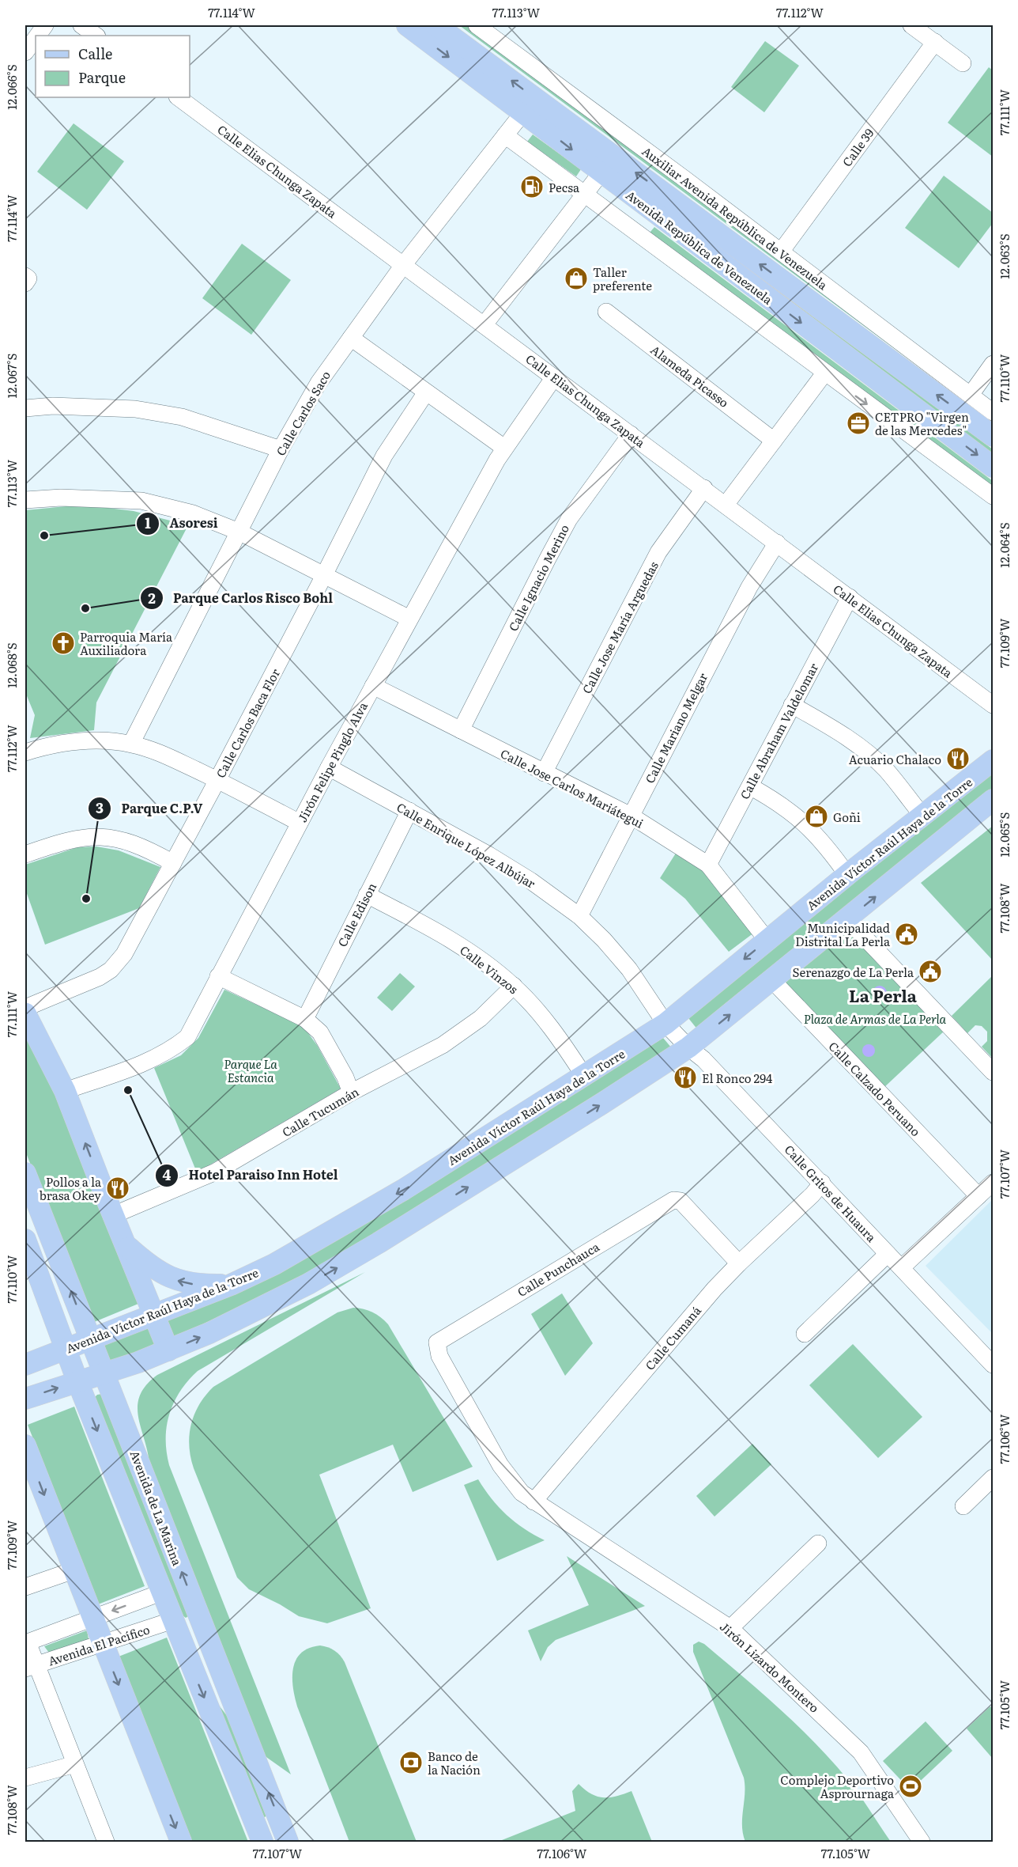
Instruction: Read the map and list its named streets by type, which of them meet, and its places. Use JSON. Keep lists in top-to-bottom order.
{
  "streets": {
    "main road": ["Avenida República de Venezuela", "Avenida Víctor Raúl Haya de la Torre", "Avenida de La Marina"],
    "street": [
      "Calle 39",
      "Calle Elias Chunga Zapata",
      "Auxiliar Avenida República de Venezuela",
      "Alameda Picasso",
      "Calle Carlos Saco",
      "Calle Ignacio Merino",
      "Calle Jose María Arguedas",
      "Calle Carlos Baca Flor",
      "Calle Mariano Melgar",
      "Calle Abraham Valdelomar",
      "Jirón Felipe Pinglo Alva",
      "Calle Jose Carlos Mariátegui",
      "Calle Enrique López Albújar",
      "Calle Edison",
      "Calle Vinzos",
      "Calle Calzado Peruano",
      "Calle Tucumán",
      "Calle Gritos de Huaura",
      "Calle Punchauca",
      "Calle Cumaná",
      "Avenida El Pacífico",
      "Jirón Lizardo Montero"
    ]
  },
  "crossings": [
    ["Calle 39", "Auxiliar Avenida República de Venezuela"],
    ["Calle Elias Chunga Zapata", "Calle Carlos Saco"],
    ["Calle Elias Chunga Zapata", "Calle Ignacio Merino"],
    ["Calle Elias Chunga Zapata", "Calle Jose María Arguedas"],
    ["Calle Elias Chunga Zapata", "Calle Mariano Melgar"],
    ["Calle Elias Chunga Zapata", "Calle Abraham Valdelomar"],
    ["Calle Elias Chunga Zapata", "Jirón Felipe Pinglo Alva"],
    ["Avenida República de Venezuela", "Calle Carlos Saco"],
    ["Calle Ignacio Merino", "Calle Jose Carlos Mariátegui"],
    ["Calle Jose María Arguedas", "Calle Jose Carlos Mariátegui"],
    ["Calle Mariano Melgar", "Calle Jose Carlos Mariátegui"],
    ["Calle Mariano Melgar", "Calle Enrique López Albújar"],
    ["Calle Abraham Valdelomar", "Calle Jose Carlos Mariátegui"],
    ["Jirón Felipe Pinglo Alva", "Calle Jose Carlos Mariátegui"],
    ["Jirón Felipe Pinglo Alva", "Calle Enrique López Albújar"],
    ["Calle Jose Carlos Mariátegui", "Avenida Víctor Raúl Haya de la Torre"],
    ["Avenida Víctor Raúl Haya de la Torre", "Calle Enrique López Albújar"],
    ["Avenida Víctor Raúl Haya de la Torre", "Calle Vinzos"],
    ["Avenida Víctor Raúl Haya de la Torre", "Calle Gritos de Huaura"],
    ["Avenida Víctor Raúl Haya de la Torre", "Avenida de La Marina"],
    ["Calle Enrique López Albújar", "Calle Edison"],
    ["Calle Enrique López Albújar", "Calle Gritos de Huaura"],
    ["Calle Edison", "Calle Vinzos"],
    ["Calle Vinzos", "Calle Tucumán"],
    ["Calle Gritos de Huaura", "Calle Cumaná"],
    ["Calle Punchauca", "Calle Cumaná"],
    ["Calle Punchauca", "Jirón Lizardo Montero"],
    ["Calle Cumaná", "Jirón Lizardo Montero"]
  ],
  "districts": ["La Perla"],
  "parks": ["Plaza de Armas de La Perla", "Parque La Estancia"],
  "places": {
    "fuel station": ["Pecsa"],
    "shop": ["Taller preferente", "Goñi"],
    "office": ["CETPRO \"Virgen de las Mercedes\""],
    "other": [
      "Asoresi",
      "Parque Carlos Risco Bohl",
      "Parque C.P.V",
      "Hotel Paraiso Inn Hotel"
    ],
    "church": ["Parroquia María Auxiliadora"],
    "restaurant": ["Acuario Chalaco", "El Ronco 294", "Pollos a la brasa Okey"],
    "public building": ["Municipalidad Distrital La Perla", "Serenazgo de La Perla"],
    "bank": ["Banco de la Nación"],
    "sports": ["Complejo Deportivo Asprournaga"]
  },
  "legend": ["Calle", "Parque"],
  "coordinates": [
    "77.114°W",
    "77.113°W",
    "77.112°W",
    "12.066°S",
    "77.111°W",
    "12.063°S",
    "12.067°S",
    "77.110°W",
    "12.064°S",
    "77.109°W",
    "12.068°S",
    "12.065°S",
    "77.108°W",
    "77.107°W",
    "77.106°W",
    "77.105°W"
  ]
}
